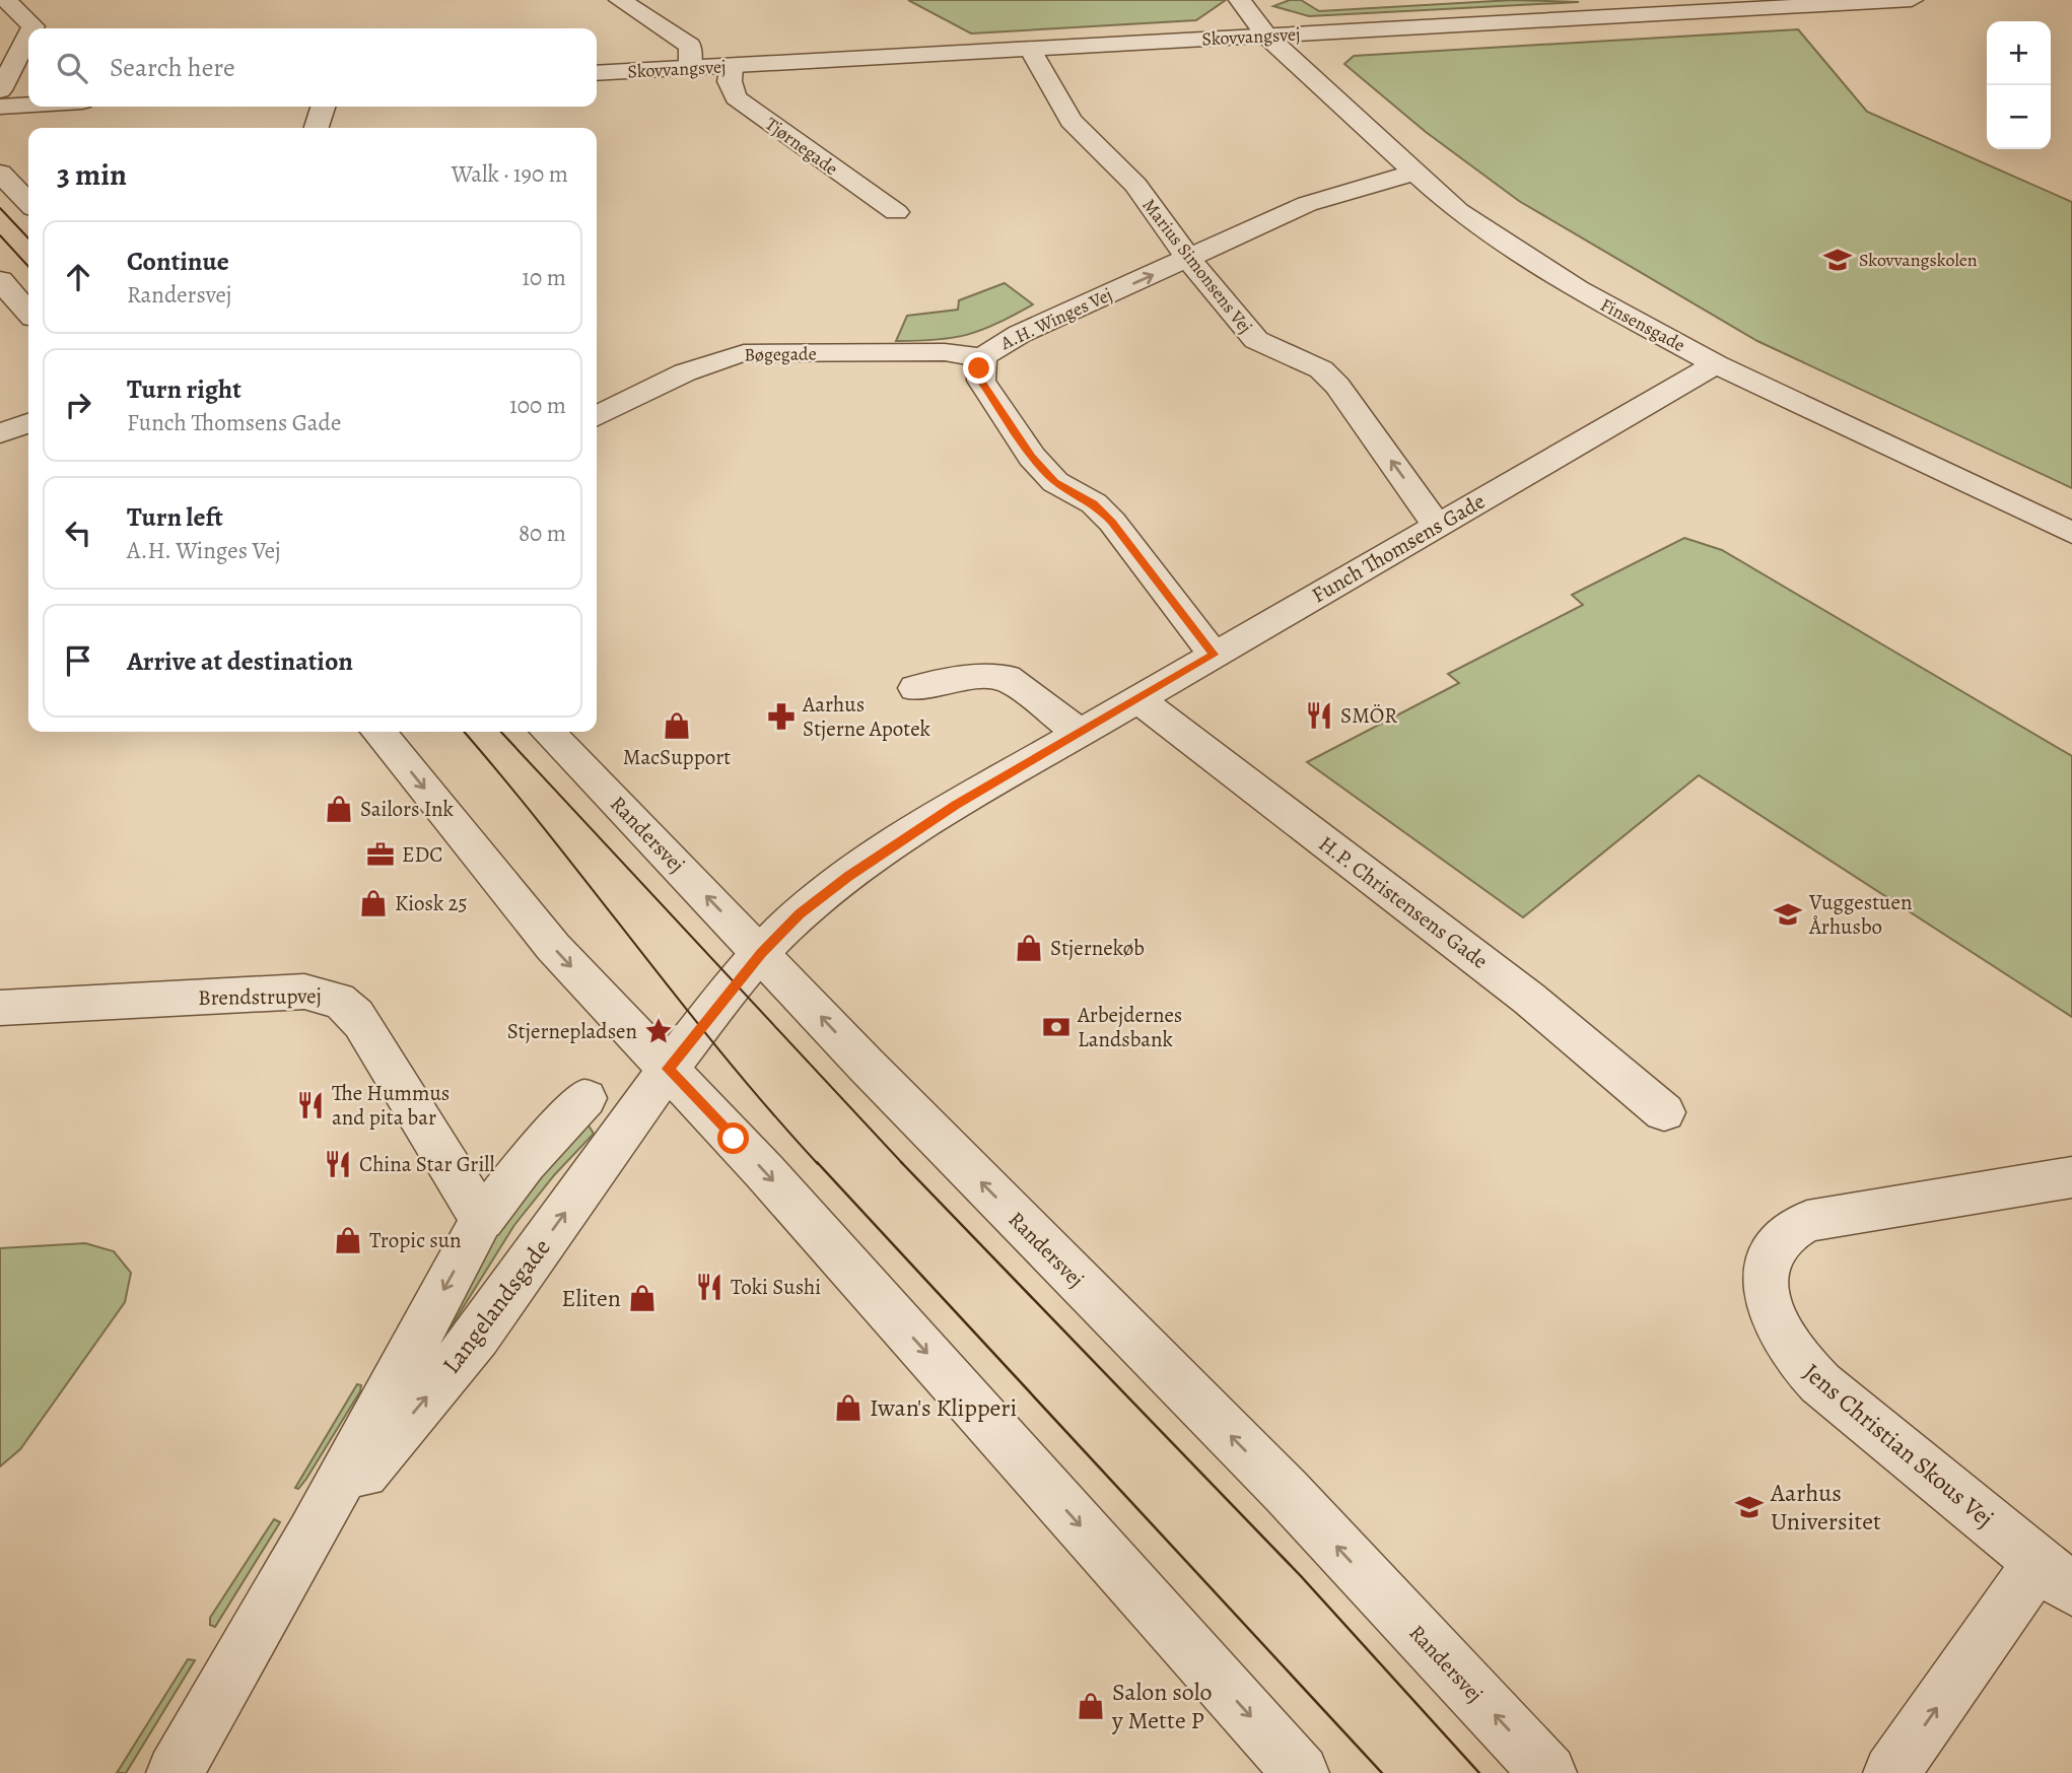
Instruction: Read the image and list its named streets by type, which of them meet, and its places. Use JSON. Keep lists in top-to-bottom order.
{
  "streets": {
    "street": [
      "Skovvangsvej",
      "Tjørnegade",
      "Marius Simonsens Vej",
      "A.H. Winges Vej",
      "Finsensgade",
      "Bøgegade",
      "Funch Thomsens Gade",
      "Randersvej",
      "H.P. Christensens Gade",
      "Brendstrupvej",
      "Langelandsgade",
      "Jens Christian Skous Vej"
    ]
  },
  "crossings": [
    ["Skovvangsvej", "Tjørnegade"],
    ["Skovvangsvej", "Marius Simonsens Vej"],
    ["Skovvangsvej", "Finsensgade"],
    ["Marius Simonsens Vej", "A.H. Winges Vej"],
    ["Marius Simonsens Vej", "Funch Thomsens Gade"],
    ["A.H. Winges Vej", "Finsensgade"],
    ["A.H. Winges Vej", "Bøgegade"],
    ["A.H. Winges Vej", "Funch Thomsens Gade"],
    ["Finsensgade", "Funch Thomsens Gade"],
    ["Funch Thomsens Gade", "Randersvej"],
    ["Funch Thomsens Gade", "H.P. Christensens Gade"],
    ["Funch Thomsens Gade", "Langelandsgade"],
    ["Brendstrupvej", "Langelandsgade"]
  ],
  "one_way": ["Marius Simonsens Vej"],
  "places": {
    "school or university": ["Skovvangskolen", "Vuggestuen Århusbo", "Aarhus Universitet"],
    "restaurant": [
      "SMÖR",
      "The Hummus and pita bar",
      "China Star Grill",
      "Toki Sushi"
    ],
    "pharmacy": ["Aarhus Stjerne Apotek"],
    "shop": [
      "MacSupport",
      "Sailors Ink",
      "Kiosk 25",
      "Stjernekøb",
      "Tropic sun",
      "Eliten",
      "Iwan's Klipperi",
      "Salon solo y Mette P"
    ],
    "office": ["EDC"],
    "bank": ["Arbejdernes Landsbank"],
    "place": ["Stjernepladsen"]
  },
  "page": {
    "map_buttons": ["+", "−"],
    "search": "Search here",
    "heading": ["3 min", "Walk · 190 m"],
    "list": [
      ["Continue", "Randersvej", "10 m"],
      ["Turn right", "Funch Thomsens Gade", "100 m"],
      ["Turn left", "A.H. Winges Vej", "80 m"],
      "Arrive at destination"
    ]
  }
}
